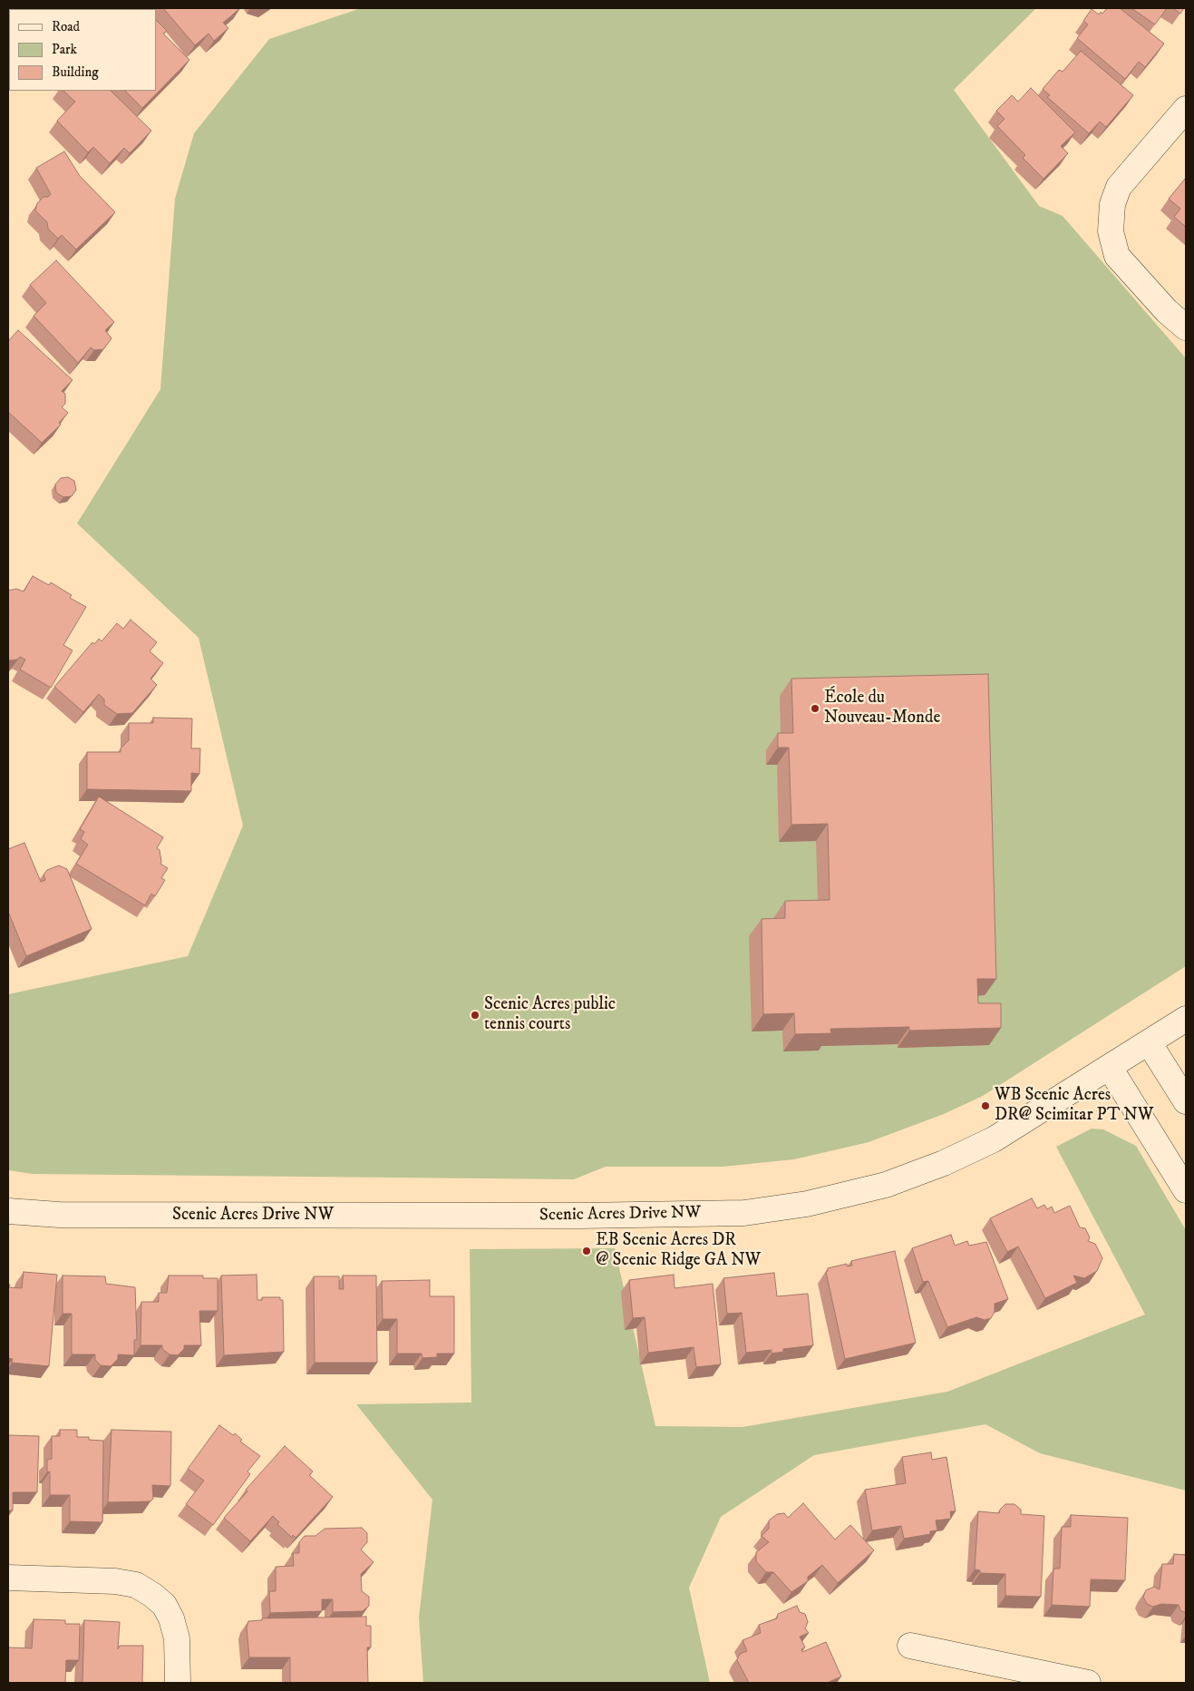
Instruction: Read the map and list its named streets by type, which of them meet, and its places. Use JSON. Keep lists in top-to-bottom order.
{
  "streets": {
    "street": ["Scenic Acres Drive NW"]
  },
  "places": [
    "École du Nouveau-Monde",
    "Scenic Acres public tennis courts",
    "WB Scenic Acres DR@ Scimitar PT NW",
    "EB Scenic Acres DR @ Scenic Ridge GA NW"
  ],
  "legend": ["Road", "Park", "Building"]
}
